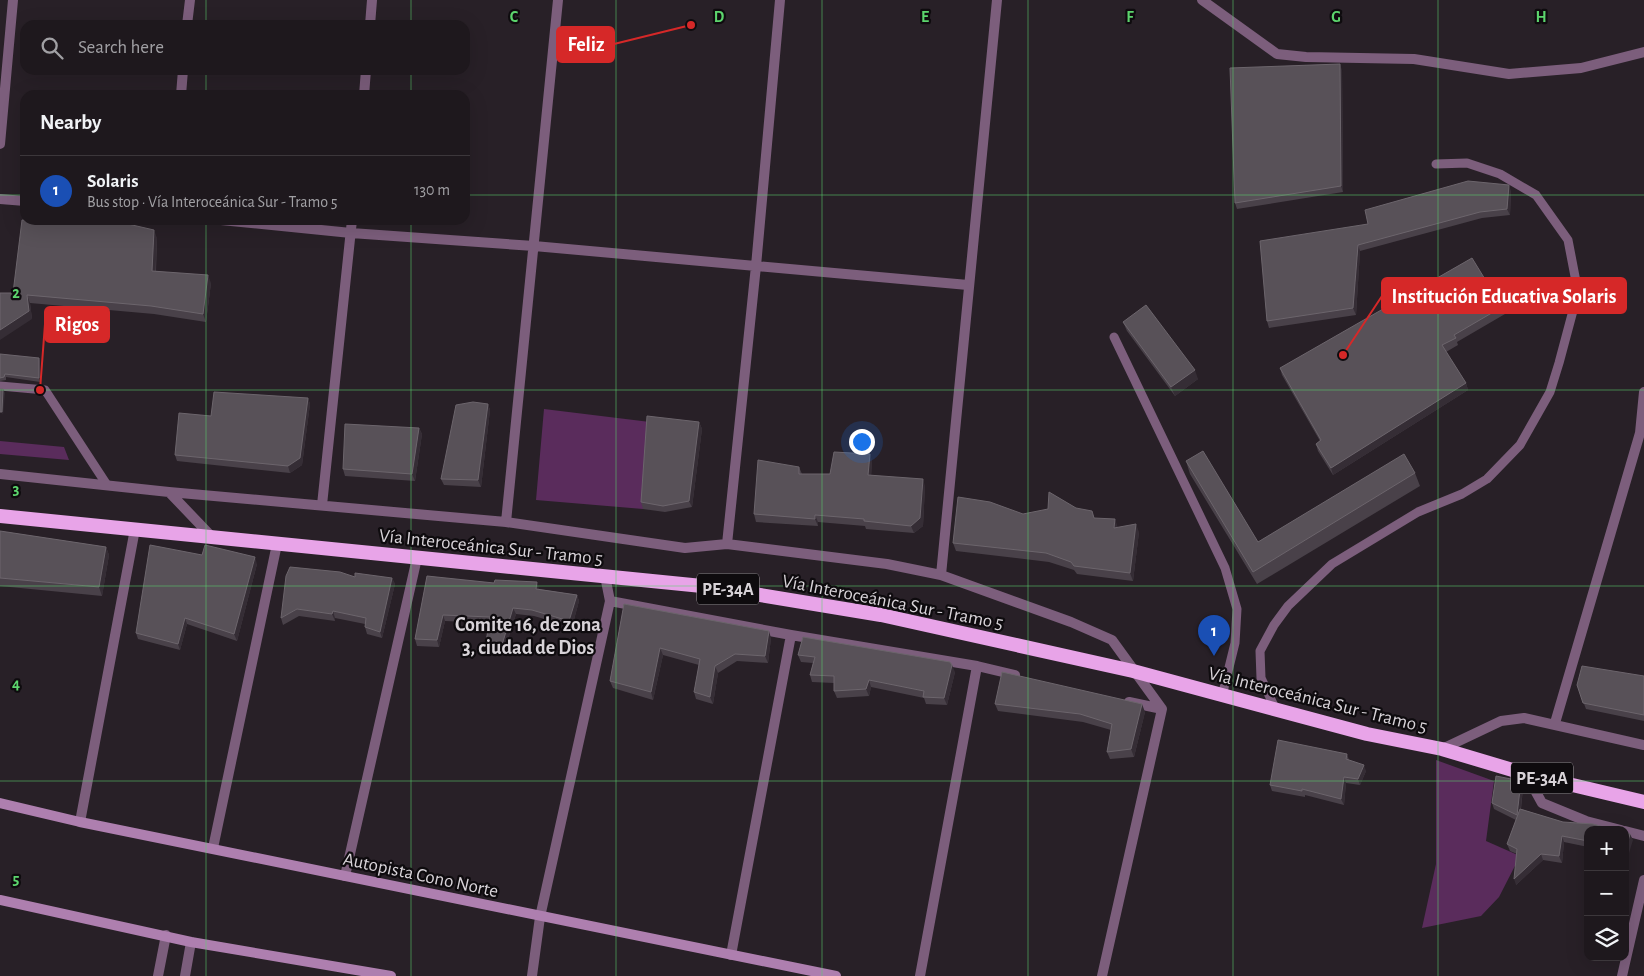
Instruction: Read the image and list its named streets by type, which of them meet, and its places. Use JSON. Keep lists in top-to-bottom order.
{
  "streets": {
    "highway": ["Vía Interoceánica Sur - Tramo 5", "PE-34A"],
    "main road": ["Autopista Cono Norte"]
  },
  "districts": ["Comite 16, de zona 3, ciudad de Dios"],
  "places": ["Feliz", "Institución Educativa Solaris", "Rigos"],
  "page": {
    "search": "Search here",
    "heading": "Nearby",
    "list": [
      {
        "mark": "1",
        "name": "Solaris",
        "note": "Bus stop · Vía Interoceánica Sur - Tramo 5",
        "value": "130 m"
      }
    ],
    "pins": "1",
    "map_buttons": ["+", "−"]
  },
  "grid": {
    "columns": [
      "C",
      "D",
      "E",
      "F",
      "G",
      "H"
    ],
    "rows": [
      "2",
      "3",
      "4",
      "5"
    ]
  }
}
